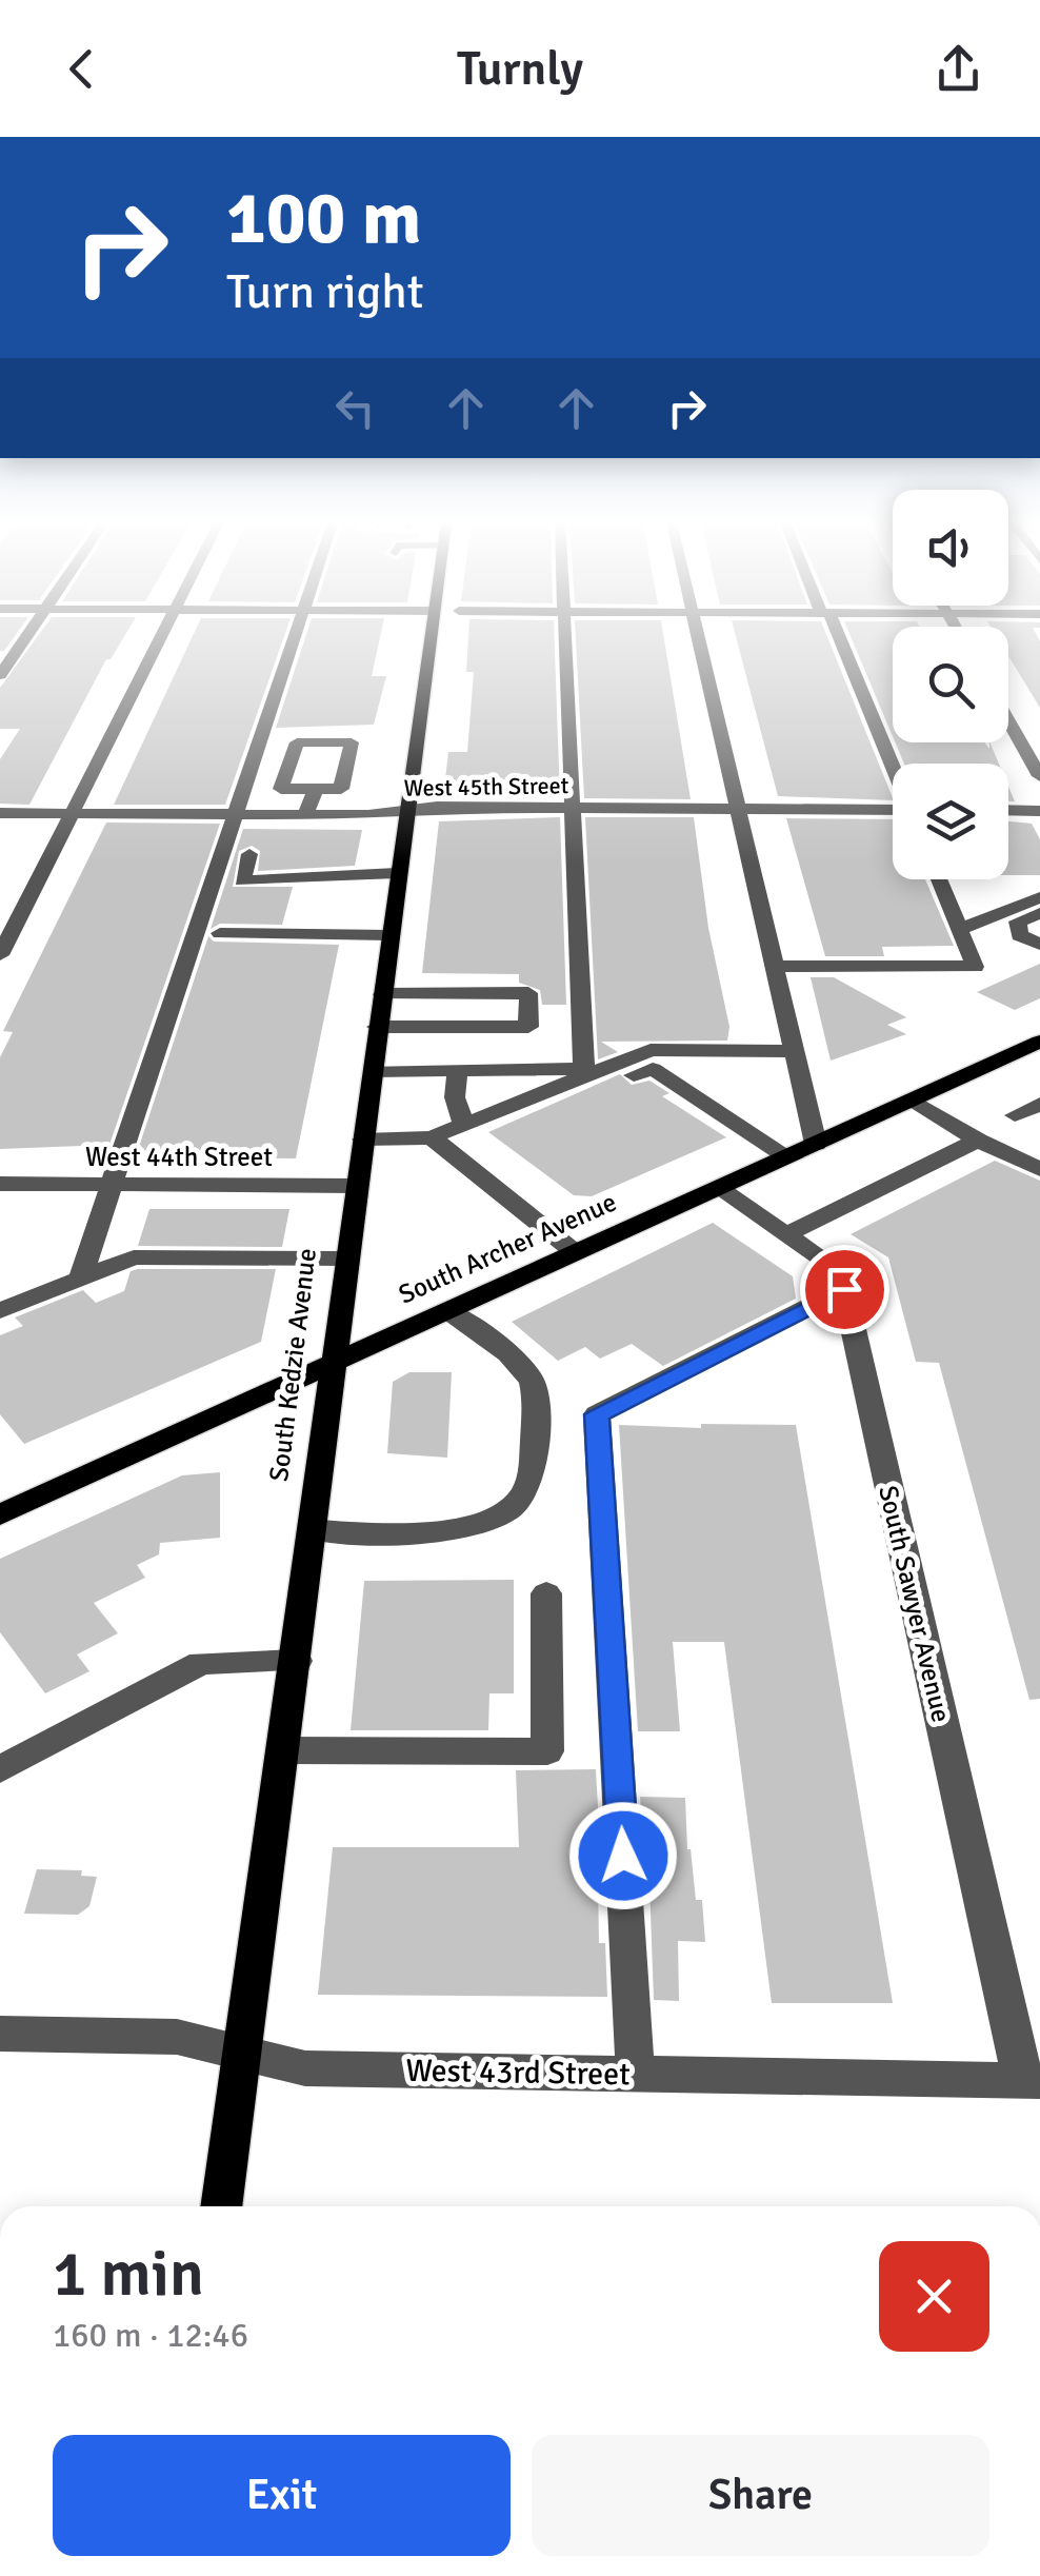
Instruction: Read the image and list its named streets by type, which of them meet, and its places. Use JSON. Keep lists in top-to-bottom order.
{
  "streets": {
    "main road": ["South Archer Avenue", "South Kedzie Avenue"],
    "street": [
      "West 45th Street",
      "West 44th Street",
      "South Sawyer Avenue",
      "West 43rd Street"
    ]
  },
  "crossings": [
    ["West 45th Street", "South Kedzie Avenue"],
    ["West 44th Street", "South Kedzie Avenue"],
    ["South Archer Avenue", "South Kedzie Avenue"],
    ["South Archer Avenue", "South Sawyer Avenue"],
    ["South Kedzie Avenue", "West 43rd Street"],
    ["South Sawyer Avenue", "West 43rd Street"]
  ],
  "page": {
    "header": "Turnly",
    "turn": ["100 m", "Turn right"],
    "heading": ["1 min", "160 m · 12:46"],
    "buttons": ["Exit", "Share"]
  }
}
